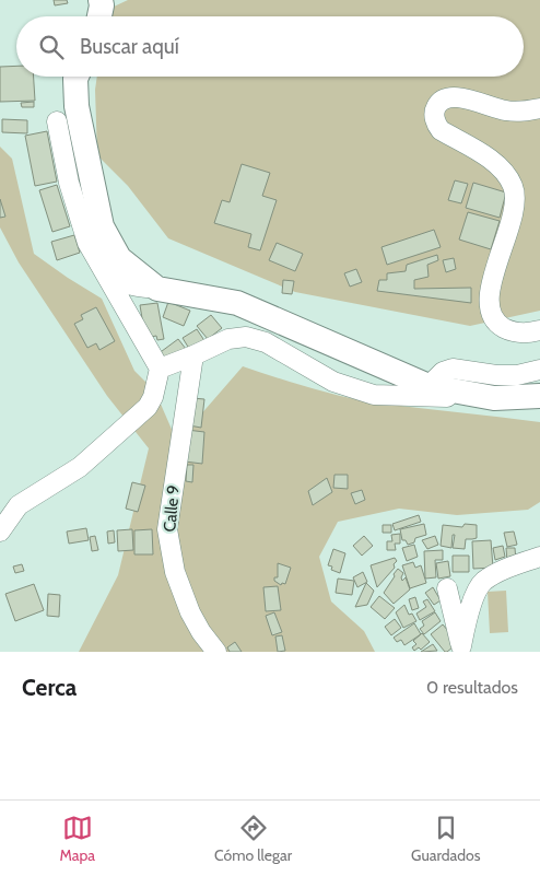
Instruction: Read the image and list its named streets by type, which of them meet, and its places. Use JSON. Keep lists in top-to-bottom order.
{
  "streets": {
    "street": ["Calle 9"]
  },
  "page": {
    "search": "Buscar aquí",
    "heading": ["Cerca", "0 resultados"],
    "nav": ["Mapa", "Cómo llegar", "Guardados"]
  }
}
